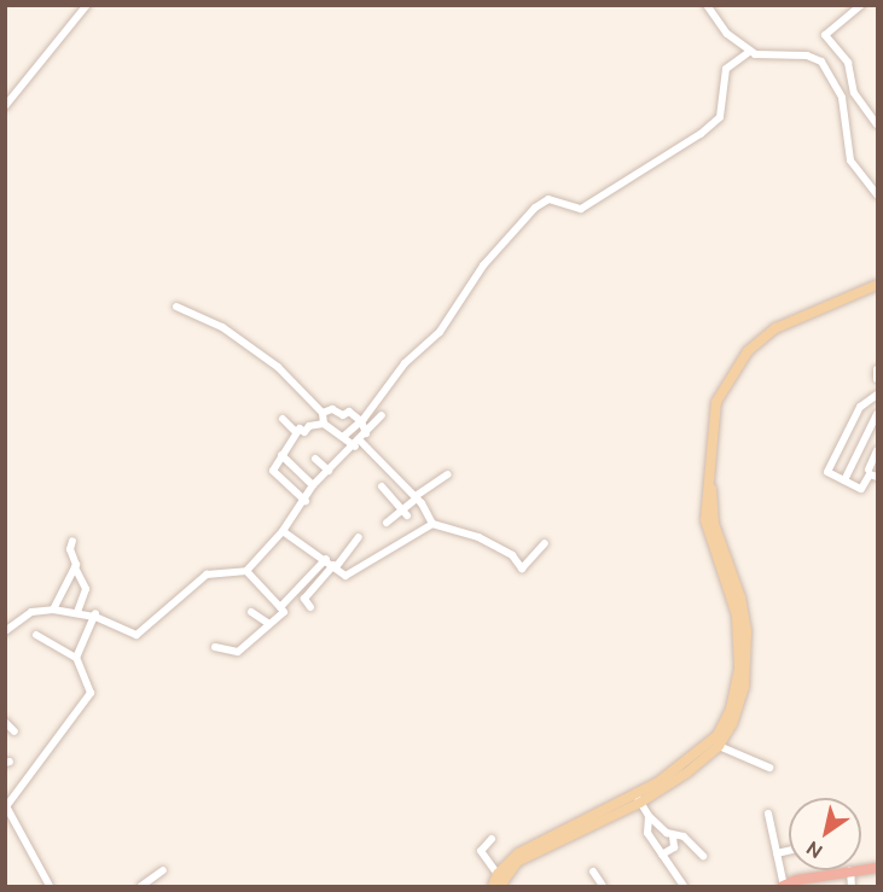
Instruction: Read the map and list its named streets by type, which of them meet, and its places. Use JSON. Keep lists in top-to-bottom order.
{
  "north": "bottom left"
}
